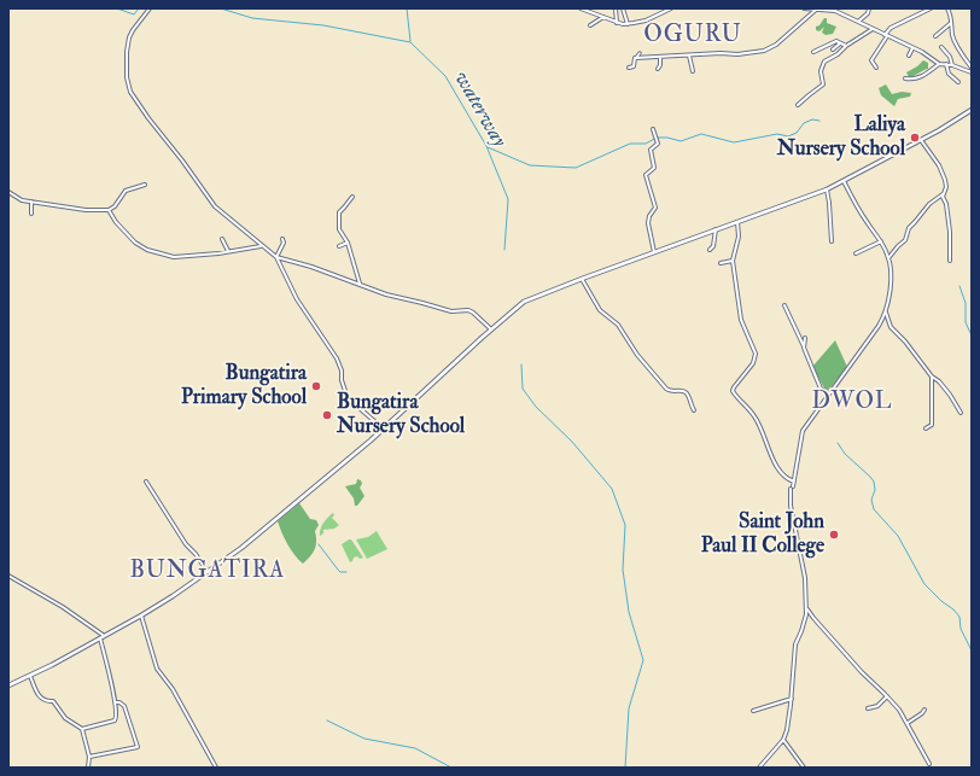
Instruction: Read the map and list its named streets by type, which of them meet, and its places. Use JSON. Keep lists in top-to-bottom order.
{
  "districts": ["OGURU", "DWOL", "BUNGATIRA"],
  "water": ["waterway"],
  "places": [
    "Laliya Nursery School",
    "Bungatira Primary School",
    "Bungatira Nursery School",
    "Saint John Paul II College"
  ]
}
